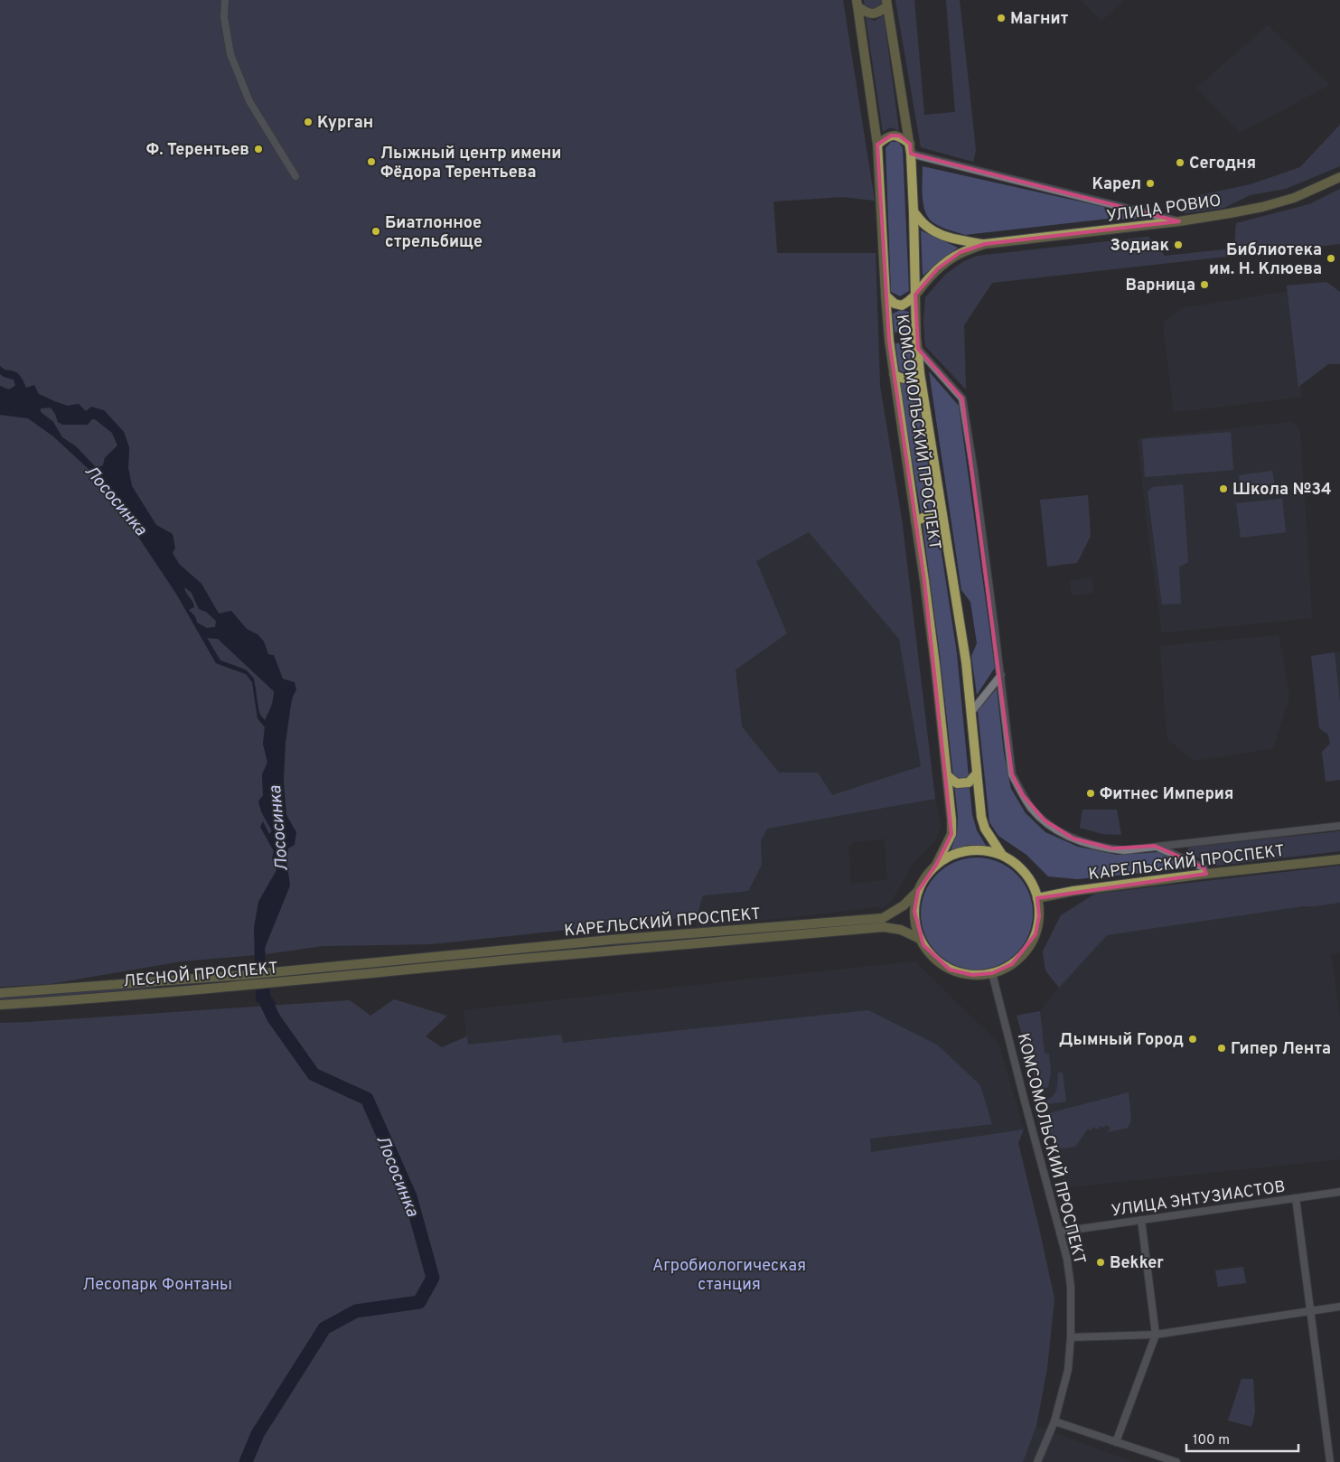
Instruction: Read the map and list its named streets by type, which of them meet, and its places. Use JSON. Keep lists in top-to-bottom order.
{
  "streets": {
    "main road": [
      "УЛИЦА РОВИО",
      "КОМСОМОЛЬСКИЙ ПРОСПЕКТ",
      "КАРЕЛЬСКИЙ ПРОСПЕКТ",
      "ЛЕСНОЙ ПРОСПЕКТ"
    ],
    "street": ["УЛИЦА ЭНТУЗИАСТОВ"]
  },
  "crossings": [
    ["УЛИЦА РОВИО", "КОМСОМОЛЬСКИЙ ПРОСПЕКТ"],
    ["КОМСОМОЛЬСКИЙ ПРОСПЕКТ", "КАРЕЛЬСКИЙ ПРОСПЕКТ"],
    ["КОМСОМОЛЬСКИЙ ПРОСПЕКТ", "УЛИЦА ЭНТУЗИАСТОВ"],
    ["КАРЕЛЬСКИЙ ПРОСПЕКТ", "ЛЕСНОЙ ПРОСПЕКТ"]
  ],
  "water": ["Лососинка"],
  "parks": ["Агробиологическая станция", "Лесопарк Фонтаны"],
  "places": [
    "Магнит",
    "Курган",
    "Ф. Терентьев",
    "Лыжный центр имени Фёдора Терентьева",
    "Сегодня",
    "Карел",
    "Биатлонное стрельбище",
    "Зодиак",
    "Библиотека им. Н. Клюева",
    "Варница",
    "Школа №34",
    "Фитнес Империя",
    "Дымный Город",
    "Гипер Лента",
    "Bekker"
  ],
  "scale_bar": "100 m"
}
